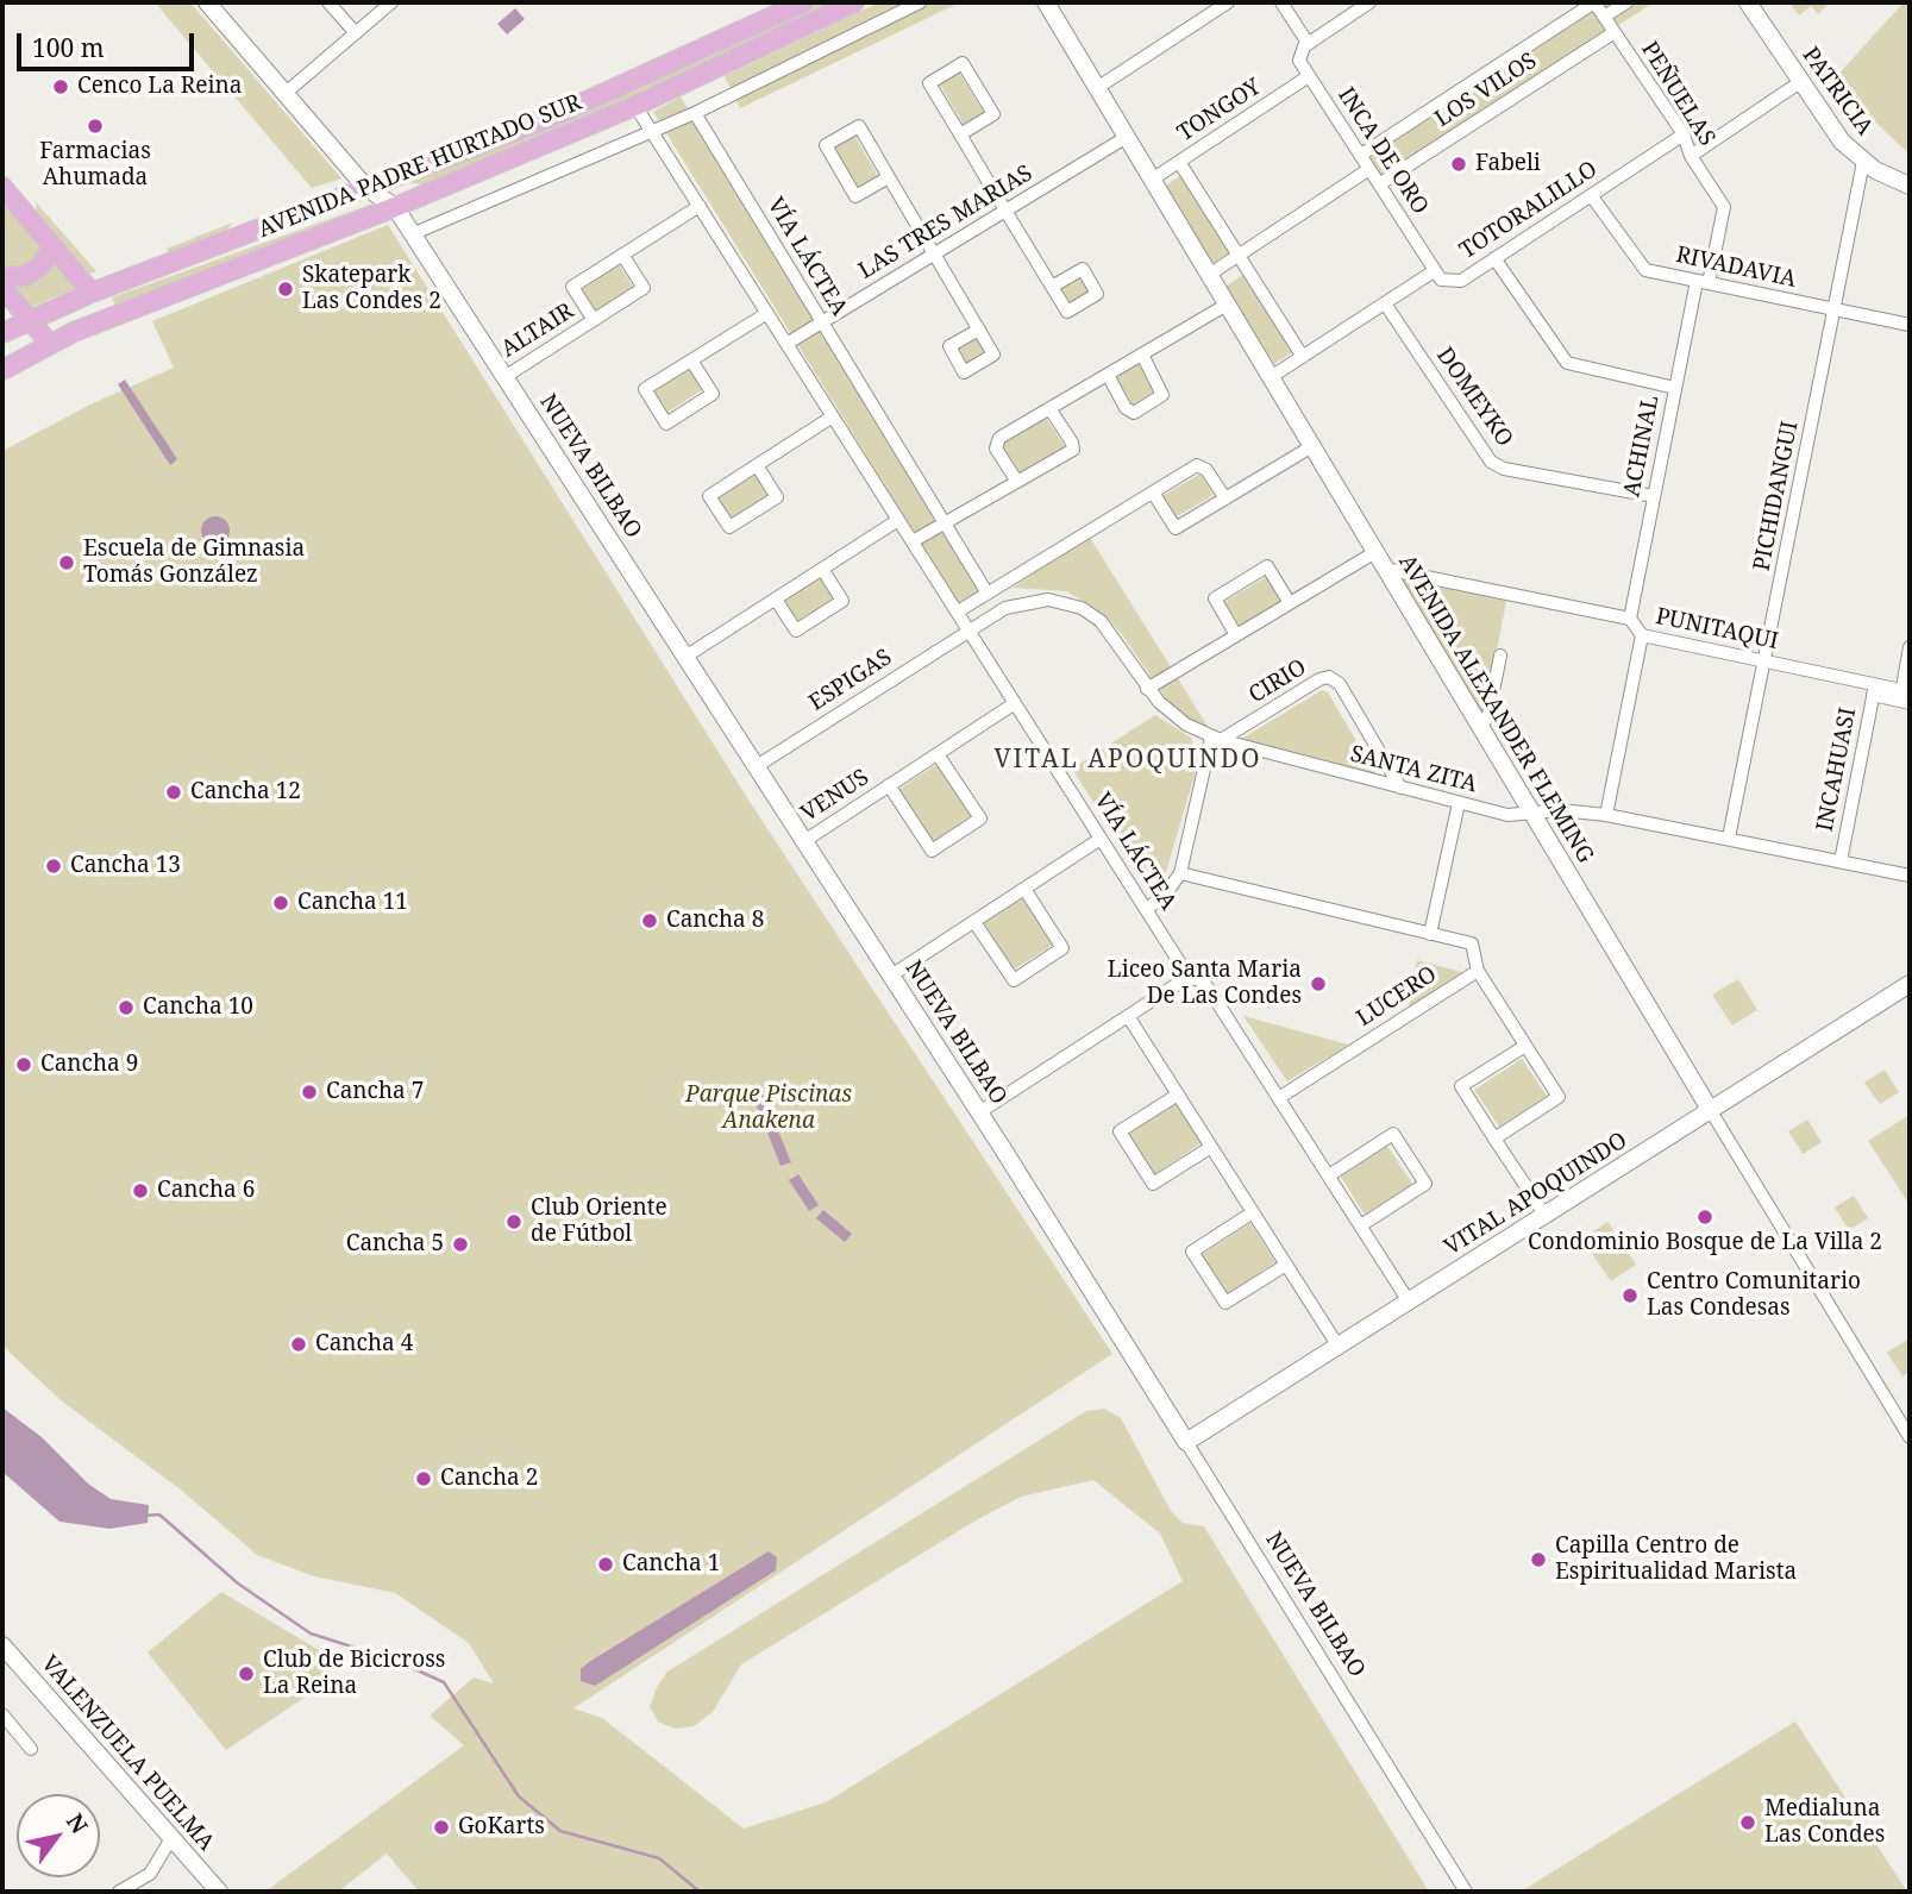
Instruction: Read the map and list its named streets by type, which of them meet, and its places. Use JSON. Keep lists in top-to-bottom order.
{
  "streets": {
    "main road": ["AVENIDA PADRE HURTADO SUR"],
    "street": [
      "LOS VILOS",
      "PATRICIA",
      "PEÑUELAS",
      "TONGOY",
      "INCA DE ORO",
      "TOTORALILLO",
      "LAS TRES MARIAS",
      "VÍA LÁCTEA",
      "RIVADAVIA",
      "ALTAIR",
      "DOMEYKO",
      "ACHINAL",
      "NUEVA BILBAO",
      "PICHIDANGUI",
      "PUNITAQUI",
      "ESPIGAS",
      "CIRIO",
      "AVENIDA ALEXANDER FLEMING",
      "SANTA ZITA",
      "INCAHUASI",
      "VENUS",
      "LUCERO",
      "VITAL APOQUINDO",
      "VALENZUELA PUELMA"
    ]
  },
  "crossings": [
    ["LOS VILOS", "PEÑUELAS"],
    ["LOS VILOS", "INCA DE ORO"],
    ["PATRICIA", "PICHIDANGUI"],
    ["PEÑUELAS", "TOTORALILLO"],
    ["PEÑUELAS", "ACHINAL"],
    ["TONGOY", "INCA DE ORO"],
    ["TONGOY", "AVENIDA ALEXANDER FLEMING"],
    ["INCA DE ORO", "TOTORALILLO"],
    ["AVENIDA PADRE HURTADO SUR", "VÍA LÁCTEA"],
    ["AVENIDA PADRE HURTADO SUR", "NUEVA BILBAO"],
    ["TOTORALILLO", "RIVADAVIA"],
    ["LAS TRES MARIAS", "VÍA LÁCTEA"],
    ["LAS TRES MARIAS", "AVENIDA ALEXANDER FLEMING"],
    ["VÍA LÁCTEA", "ALTAIR"],
    ["VÍA LÁCTEA", "ESPIGAS"],
    ["VÍA LÁCTEA", "SANTA ZITA"],
    ["VÍA LÁCTEA", "VENUS"],
    ["VÍA LÁCTEA", "LUCERO"],
    ["VÍA LÁCTEA", "VITAL APOQUINDO"],
    ["RIVADAVIA", "ACHINAL"],
    ["RIVADAVIA", "PICHIDANGUI"],
    ["ALTAIR", "NUEVA BILBAO"],
    ["DOMEYKO", "ACHINAL"],
    ["ACHINAL", "PUNITAQUI"],
    ["NUEVA BILBAO", "ESPIGAS"],
    ["NUEVA BILBAO", "VENUS"],
    ["NUEVA BILBAO", "VITAL APOQUINDO"],
    ["PICHIDANGUI", "PUNITAQUI"],
    ["PICHIDANGUI", "SANTA ZITA"],
    ["PUNITAQUI", "AVENIDA ALEXANDER FLEMING"],
    ["PUNITAQUI", "INCAHUASI"],
    ["ESPIGAS", "SANTA ZITA"],
    ["CIRIO", "SANTA ZITA"],
    ["AVENIDA ALEXANDER FLEMING", "SANTA ZITA"],
    ["AVENIDA ALEXANDER FLEMING", "VITAL APOQUINDO"],
    ["SANTA ZITA", "INCAHUASI"],
    ["SANTA ZITA", "LUCERO"]
  ],
  "districts": ["VITAL APOQUINDO"],
  "parks": ["Parque Piscinas Anakena"],
  "places": [
    "Cenco La Reina",
    "Farmacias Ahumada",
    "Fabeli",
    "Skatepark Las Condes 2",
    "Escuela de Gimnasia Tomás González",
    "Cancha 12",
    "Cancha 13",
    "Cancha 11",
    "Cancha 8",
    "Liceo Santa Maria De Las Condes",
    "Cancha 10",
    "Cancha 9",
    "Cancha 7",
    "Cancha 6",
    "Condominio Bosque de La Villa 2",
    "Club Oriente de Fútbol",
    "Cancha 5",
    "Centro Comunitario Las Condesas",
    "Cancha 4",
    "Cancha 2",
    "Capilla Centro de Espiritualidad Marista",
    "Cancha 1",
    "Club de Bicicross La Reina",
    "Medialuna Las Condes",
    "GoKarts"
  ],
  "scale_bar": "100 m",
  "north": "top right"
}
